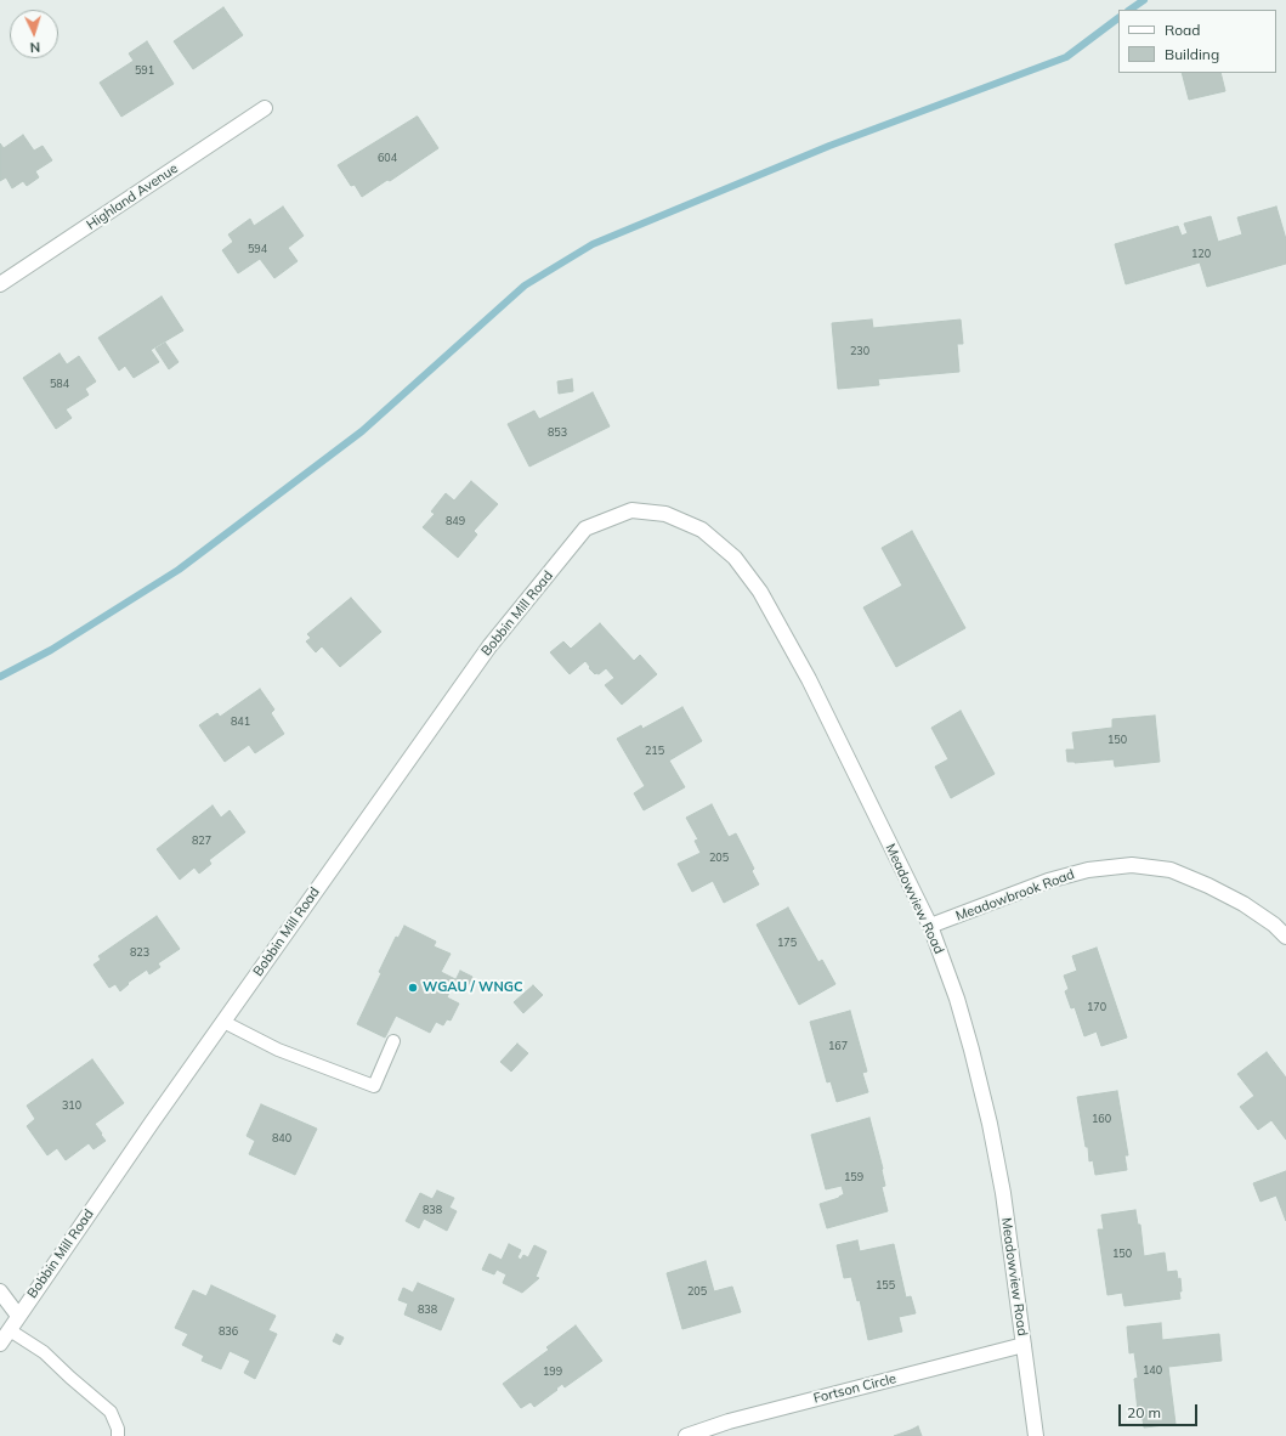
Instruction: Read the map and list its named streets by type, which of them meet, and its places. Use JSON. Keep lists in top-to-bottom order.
{
  "streets": {
    "street": [
      "Highland Avenue",
      "Bobbin Mill Road",
      "Meadowbrook Road",
      "Meadowview Road",
      "Fortson Circle"
    ]
  },
  "crossings": [
    ["Bobbin Mill Road", "Meadowview Road"],
    ["Meadowbrook Road", "Meadowview Road"],
    ["Meadowview Road", "Fortson Circle"]
  ],
  "places": ["WGAU / WNGC"],
  "house_numbers": [
    "591",
    "604",
    "594",
    "120",
    "230",
    "584",
    "853",
    "849",
    "841",
    "150",
    "215",
    "827",
    "205",
    "175",
    "823",
    "170",
    "167",
    "310",
    "160",
    "840",
    "159",
    "838",
    "150",
    "155",
    "205",
    "838",
    "836",
    "140",
    "199"
  ],
  "legend": ["Road", "Building"],
  "scale_bar": "20 m",
  "north": "bottom"
}
